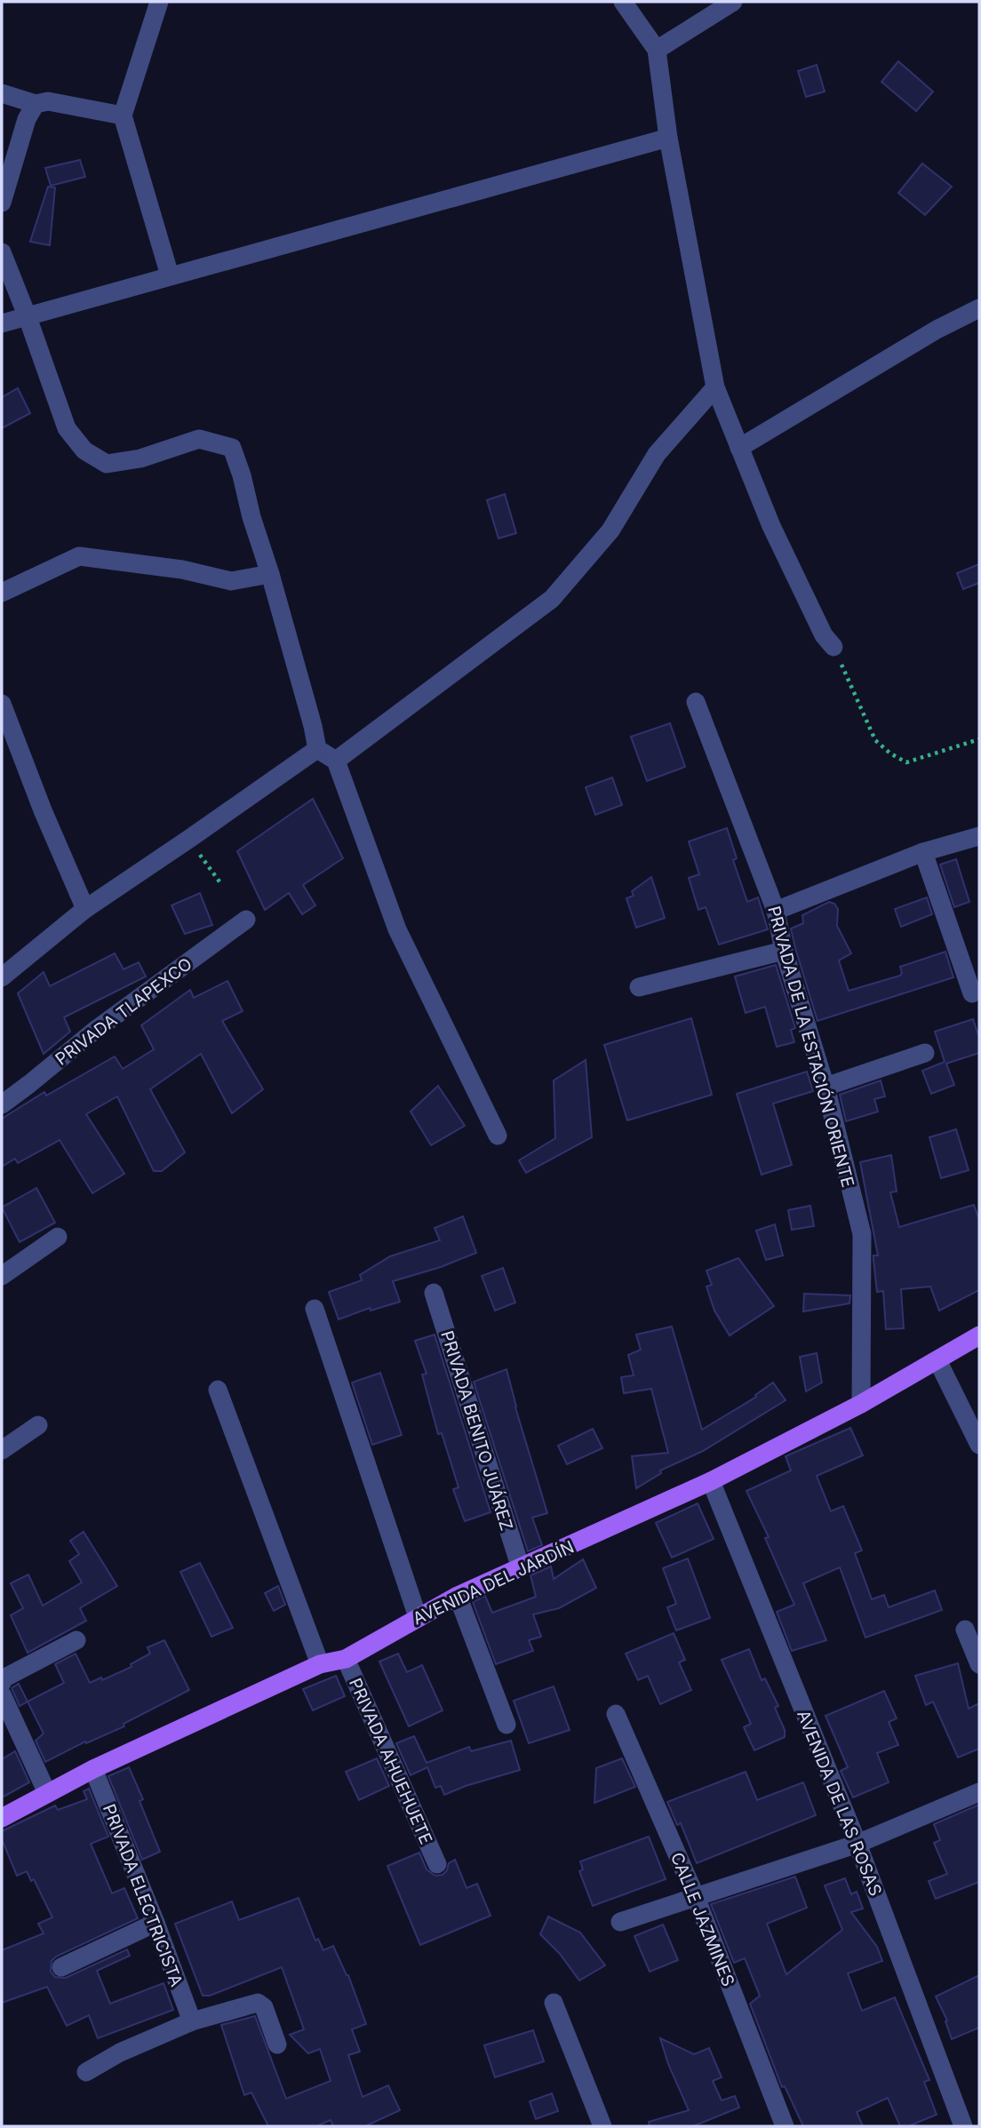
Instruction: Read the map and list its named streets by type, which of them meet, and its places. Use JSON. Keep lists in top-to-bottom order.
{
  "streets": {
    "main road": ["AVENIDA DEL JARDÍN"],
    "street": [
      "PRIVADA TLAPEXCO",
      "PRIVADA DE LA ESTACIÓN ORIENTE",
      "PRIVADA BENITO JUÁREZ",
      "PRIVADA AHUEHUETE",
      "AVENIDA DE LAS ROSAS",
      "PRIVADA ELECTRICISTA",
      "CALLE JAZMINES"
    ]
  },
  "crossings": [
    ["PRIVADA DE LA ESTACIÓN ORIENTE", "AVENIDA DEL JARDÍN"],
    ["PRIVADA BENITO JUÁREZ", "AVENIDA DEL JARDÍN"],
    ["AVENIDA DEL JARDÍN", "PRIVADA AHUEHUETE"],
    ["AVENIDA DEL JARDÍN", "AVENIDA DE LAS ROSAS"],
    ["AVENIDA DEL JARDÍN", "PRIVADA ELECTRICISTA"]
  ]
}
